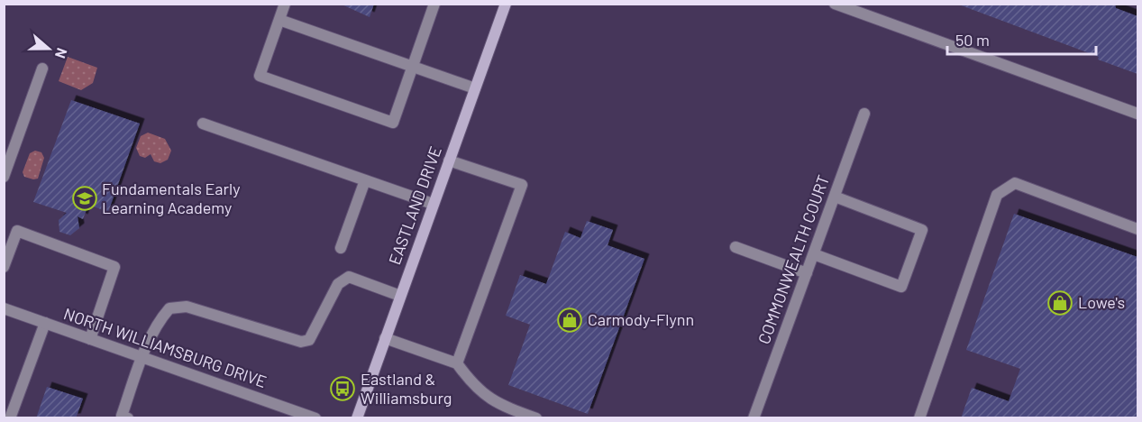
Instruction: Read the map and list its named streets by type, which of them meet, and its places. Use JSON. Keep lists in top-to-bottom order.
{
  "streets": {
    "main road": ["EASTLAND DRIVE"],
    "street": ["COMMONWEALTH COURT", "NORTH WILLIAMSBURG DRIVE"]
  },
  "places": {
    "school or university": ["Fundamentals Early Learning Academy"],
    "shop": ["Lowe's", "Carmody-Flynn"],
    "bus stop": ["Eastland & Williamsburg"]
  },
  "scale_bar": "50 m",
  "north": "right"
}
